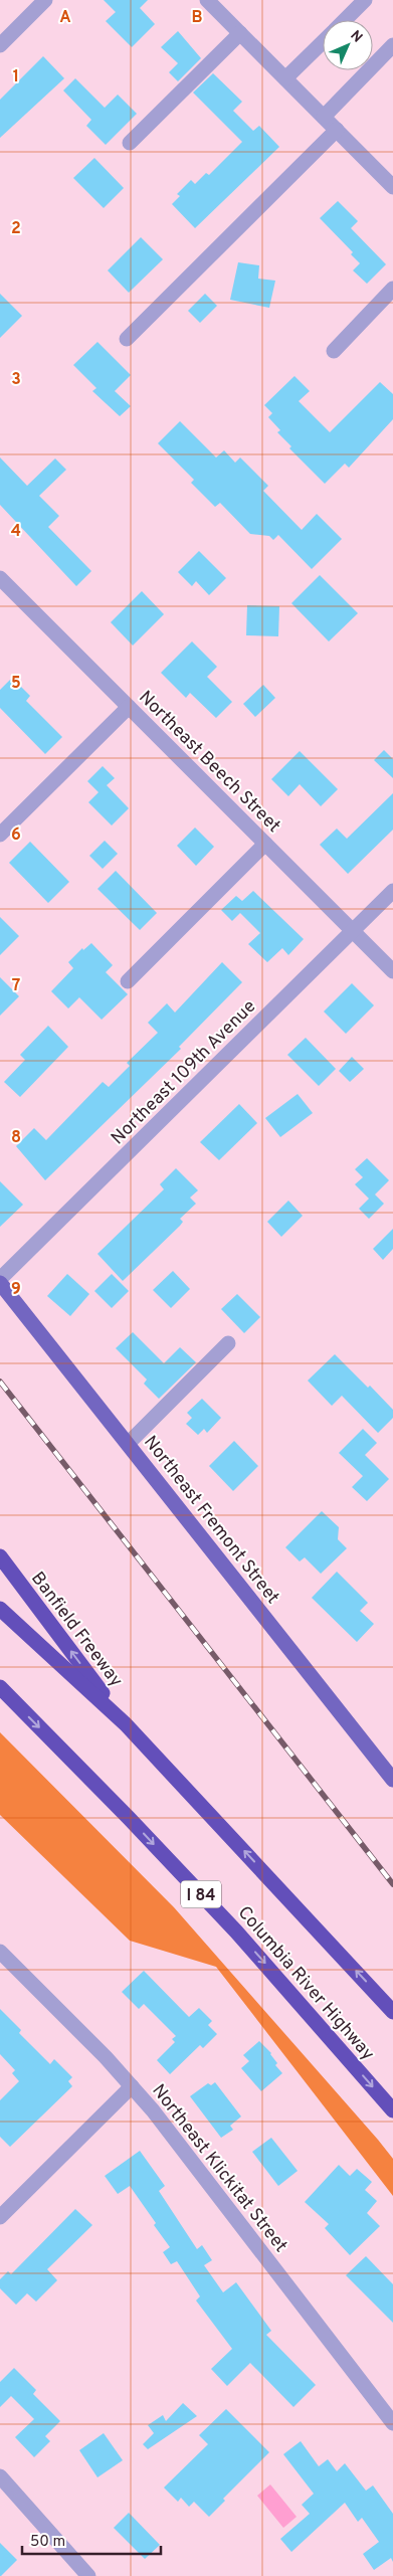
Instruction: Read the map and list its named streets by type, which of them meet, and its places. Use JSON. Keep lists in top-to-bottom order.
{
  "streets": {
    "highway": ["Banfield Freeway", "I 84", "Columbia River Highway"],
    "main road": ["Northeast Fremont Street"],
    "street": ["Northeast Beech Street", "Northeast 109th Avenue", "Northeast Klickitat Street"]
  },
  "crossings": [
    ["Northeast Beech Street", "Northeast 109th Avenue"]
  ],
  "scale_bar": "50 m",
  "north": "top right",
  "grid": {
    "columns": ["A", "B"],
    "rows": [
      "1",
      "2",
      "3",
      "4",
      "5",
      "6",
      "7",
      "8",
      "9"
    ]
  }
}
